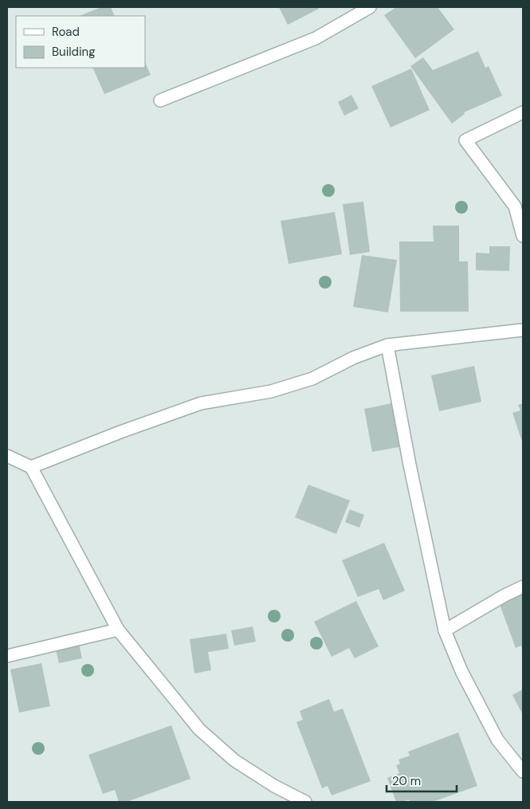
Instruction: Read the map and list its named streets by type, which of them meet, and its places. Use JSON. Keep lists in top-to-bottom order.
{
  "legend": ["Road", "Building"],
  "scale_bar": "20 m"
}
